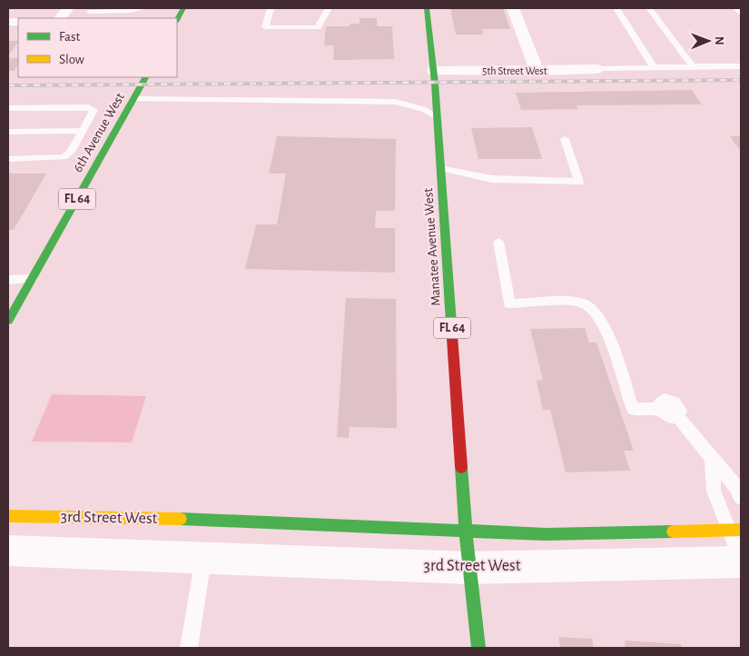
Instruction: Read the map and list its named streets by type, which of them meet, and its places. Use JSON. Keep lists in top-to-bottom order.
{
  "streets": {
    "main road": [
      "6th Avenue West",
      "FL 64",
      "Manatee Avenue West",
      "3rd Street West"
    ],
    "street": ["5th Street West"]
  },
  "crossings": [
    ["5th Street West", "Manatee Avenue West"],
    ["Manatee Avenue West", "3rd Street West"]
  ],
  "legend": ["Fast", "Slow"],
  "north": "right"
}
